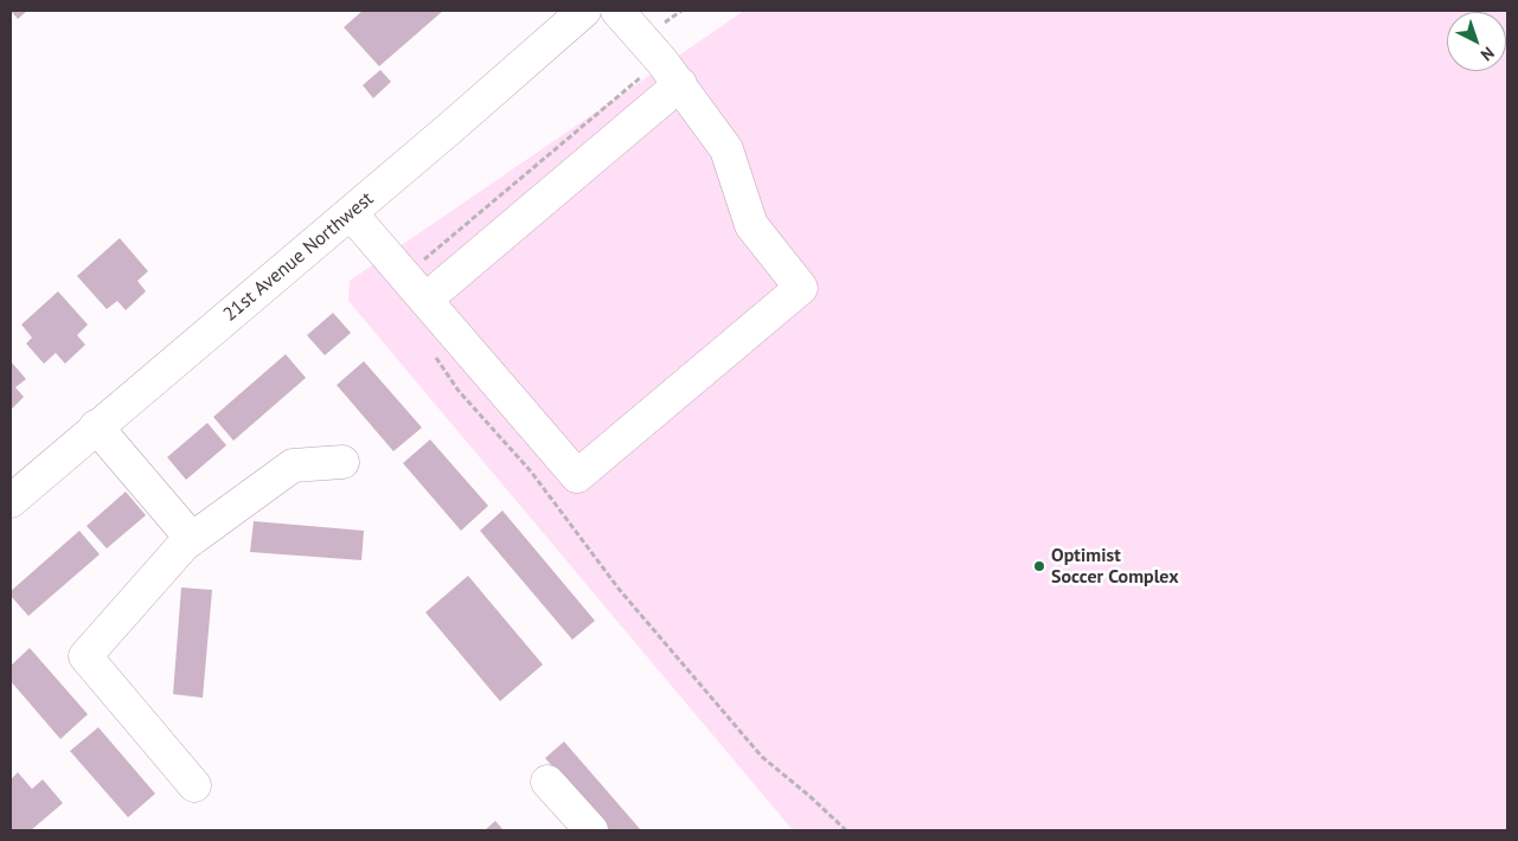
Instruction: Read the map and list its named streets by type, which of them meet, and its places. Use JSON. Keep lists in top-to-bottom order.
{
  "streets": {
    "street": ["21st Avenue Northwest"]
  },
  "places": ["Optimist Soccer Complex"],
  "north": "bottom right"
}
